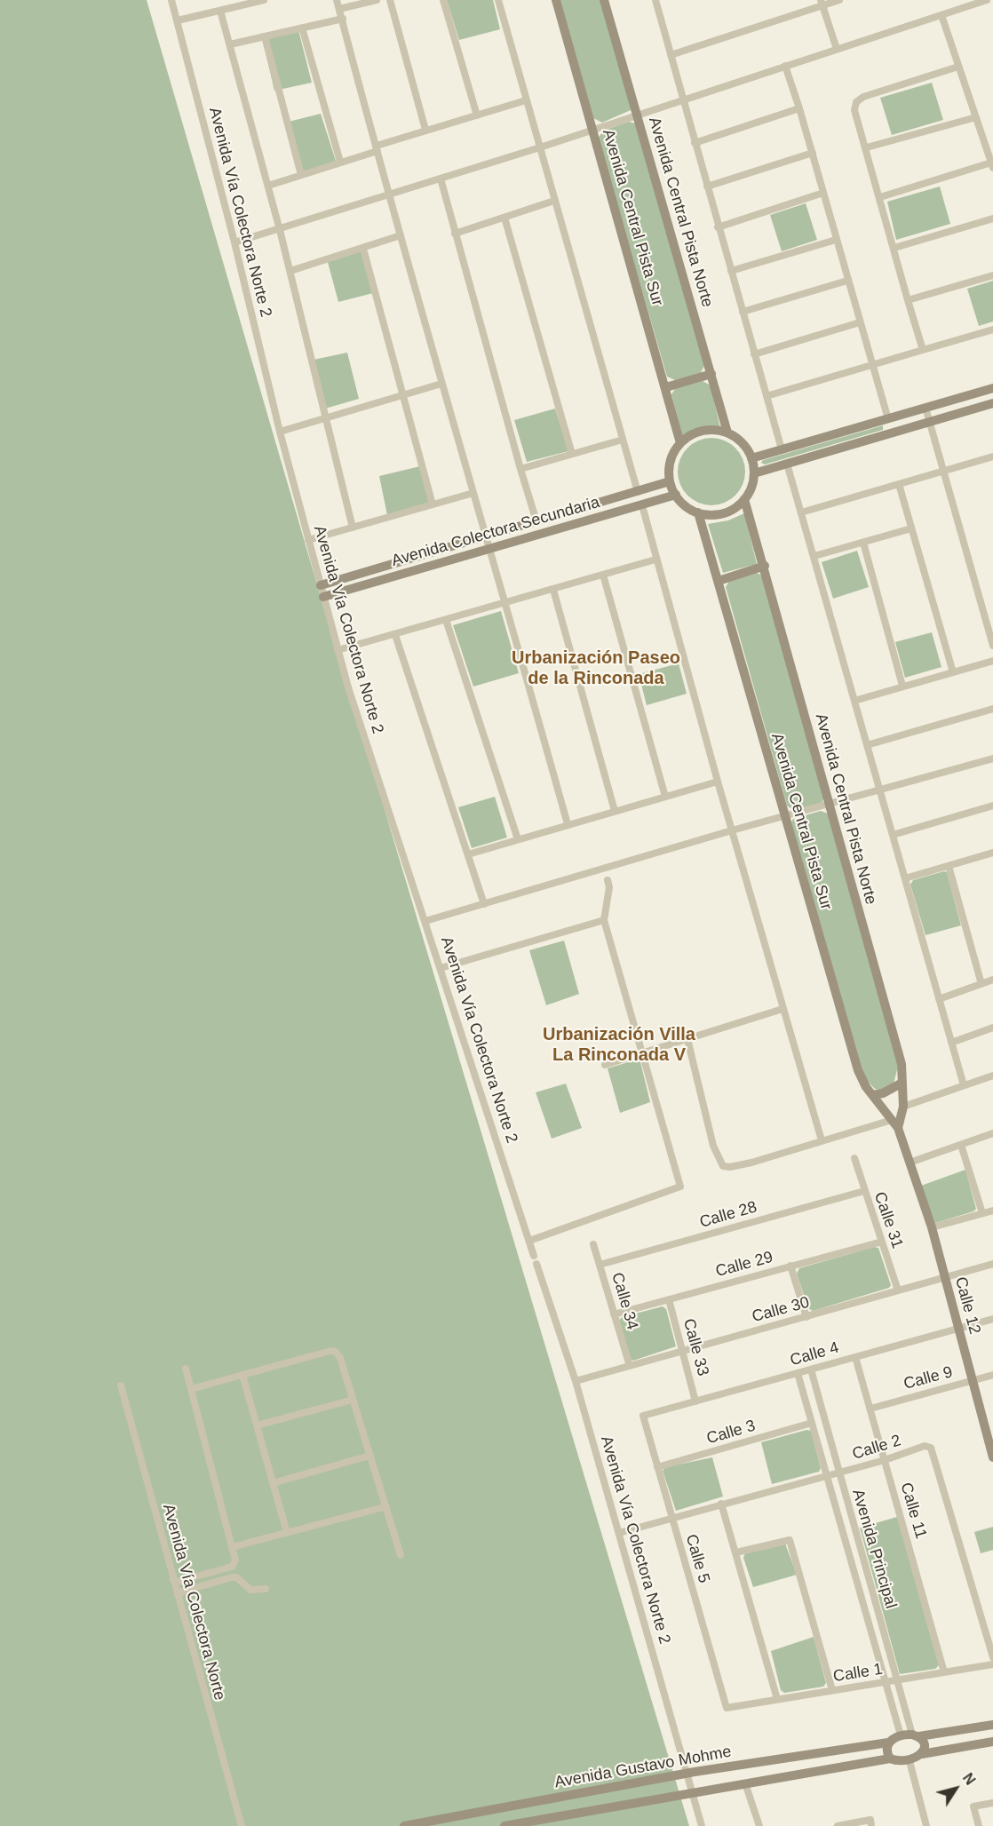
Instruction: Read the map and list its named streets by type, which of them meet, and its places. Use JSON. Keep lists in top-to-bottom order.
{
  "streets": {
    "street": [
      "Avenida Vía Colectora Norte 2",
      "Avenida Central Pista Norte",
      "Avenida Central Pista Sur",
      "Avenida Colectora Secundaria",
      "Calle 28",
      "Calle 31",
      "Calle 29",
      "Calle 34",
      "Calle 12",
      "Calle 30",
      "Calle 33",
      "Calle 4",
      "Calle 9",
      "Calle 3",
      "Calle 2",
      "Calle 11",
      "Avenida Principal",
      "Calle 5",
      "Avenida Vía Colectora Norte",
      "Calle 1",
      "Avenida Gustavo Mohme"
    ]
  },
  "crossings": [
    ["Avenida Vía Colectora Norte 2", "Avenida Colectora Secundaria"],
    ["Avenida Vía Colectora Norte 2", "Calle 30"],
    ["Avenida Vía Colectora Norte 2", "Calle 2"],
    ["Avenida Vía Colectora Norte 2", "Avenida Gustavo Mohme"],
    ["Avenida Central Pista Norte", "Avenida Central Pista Sur"],
    ["Avenida Central Pista Norte", "Avenida Colectora Secundaria"],
    ["Avenida Central Pista Norte", "Calle 12"],
    ["Avenida Central Pista Sur", "Avenida Colectora Secundaria"],
    ["Avenida Central Pista Sur", "Calle 12"],
    ["Calle 28", "Calle 31"],
    ["Calle 28", "Calle 34"],
    ["Calle 31", "Calle 29"],
    ["Calle 31", "Calle 30"],
    ["Calle 29", "Calle 34"],
    ["Calle 29", "Calle 33"],
    ["Calle 34", "Calle 30"],
    ["Calle 12", "Calle 30"],
    ["Calle 12", "Calle 4"],
    ["Calle 12", "Calle 9"],
    ["Calle 30", "Calle 33"],
    ["Calle 33", "Calle 4"],
    ["Calle 4", "Calle 11"],
    ["Calle 4", "Avenida Principal"],
    ["Calle 4", "Calle 5"],
    ["Calle 9", "Calle 11"],
    ["Calle 3", "Avenida Principal"],
    ["Calle 3", "Calle 5"],
    ["Calle 2", "Calle 11"],
    ["Calle 2", "Avenida Principal"],
    ["Calle 2", "Calle 5"],
    ["Calle 11", "Calle 1"],
    ["Avenida Principal", "Calle 1"],
    ["Avenida Principal", "Avenida Gustavo Mohme"],
    ["Calle 5", "Calle 1"]
  ],
  "districts": ["Urbanización Paseo de la Rinconada", "Urbanización Villa La Rinconada V"],
  "north": "top right"
}
